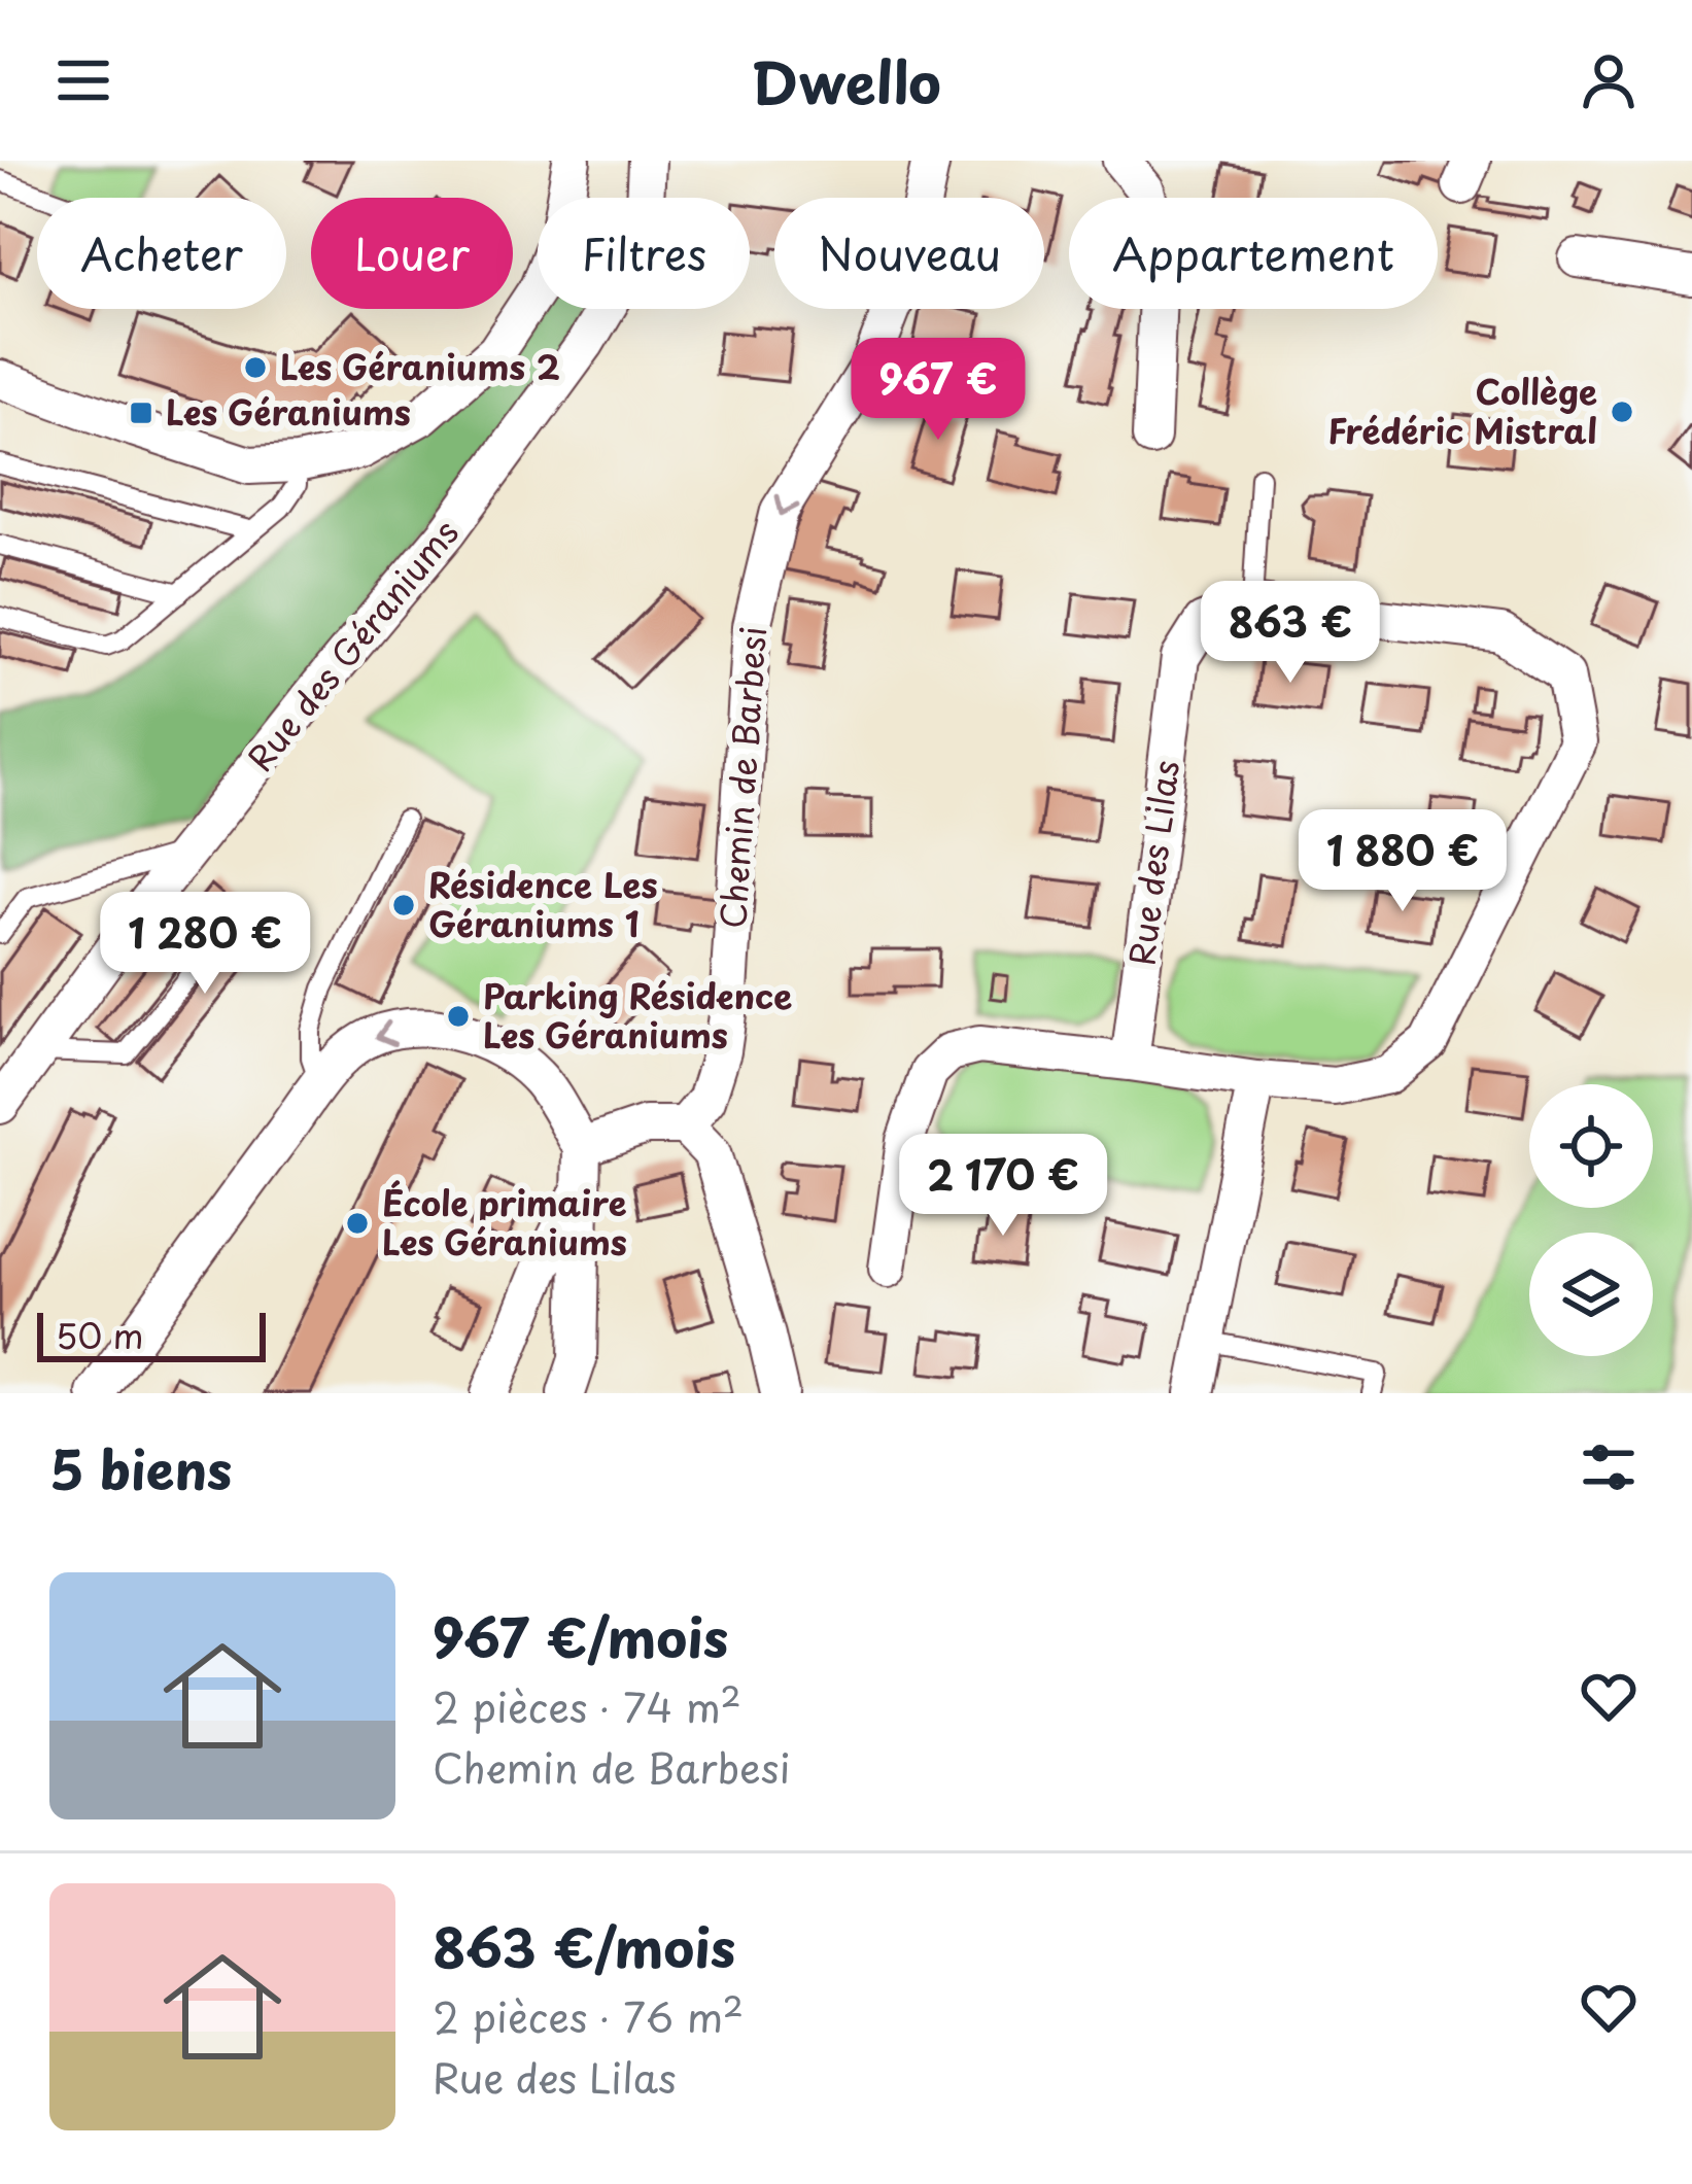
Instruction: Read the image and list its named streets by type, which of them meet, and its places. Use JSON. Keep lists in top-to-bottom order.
{
  "streets": {
    "street": ["Rue des Géraniums", "Chemin de Barbesi", "Rue des Lilas"]
  },
  "one_way": ["Chemin de Barbesi"],
  "places": {
    "other": [
      "Les Géraniums 2",
      "Collège Frédéric Mistral",
      "Résidence Les Géraniums 1",
      "Parking Résidence Les Géraniums",
      "École primaire Les Géraniums"
    ],
    "transit": ["Les Géraniums"]
  },
  "scale_bar": "50 m",
  "page": {
    "header": "Dwello",
    "chip": [
      "Acheter",
      "Louer",
      "Filtres",
      "Nouveau",
      "Appartement"
    ],
    "price": [
      "967 €",
      "863 €",
      "1 880 €",
      "1 280 €",
      "2 170 €"
    ],
    "scale": "50 m",
    "heading": "5 biens",
    "list": [
      {
        "name": "967 €/mois",
        "note": "2 pièces · 74 m² · Chemin de Barbesi"
      },
      {
        "name": "863 €/mois",
        "note": "2 pièces · 76 m² · Rue des Lilas"
      }
    ]
  }
}
